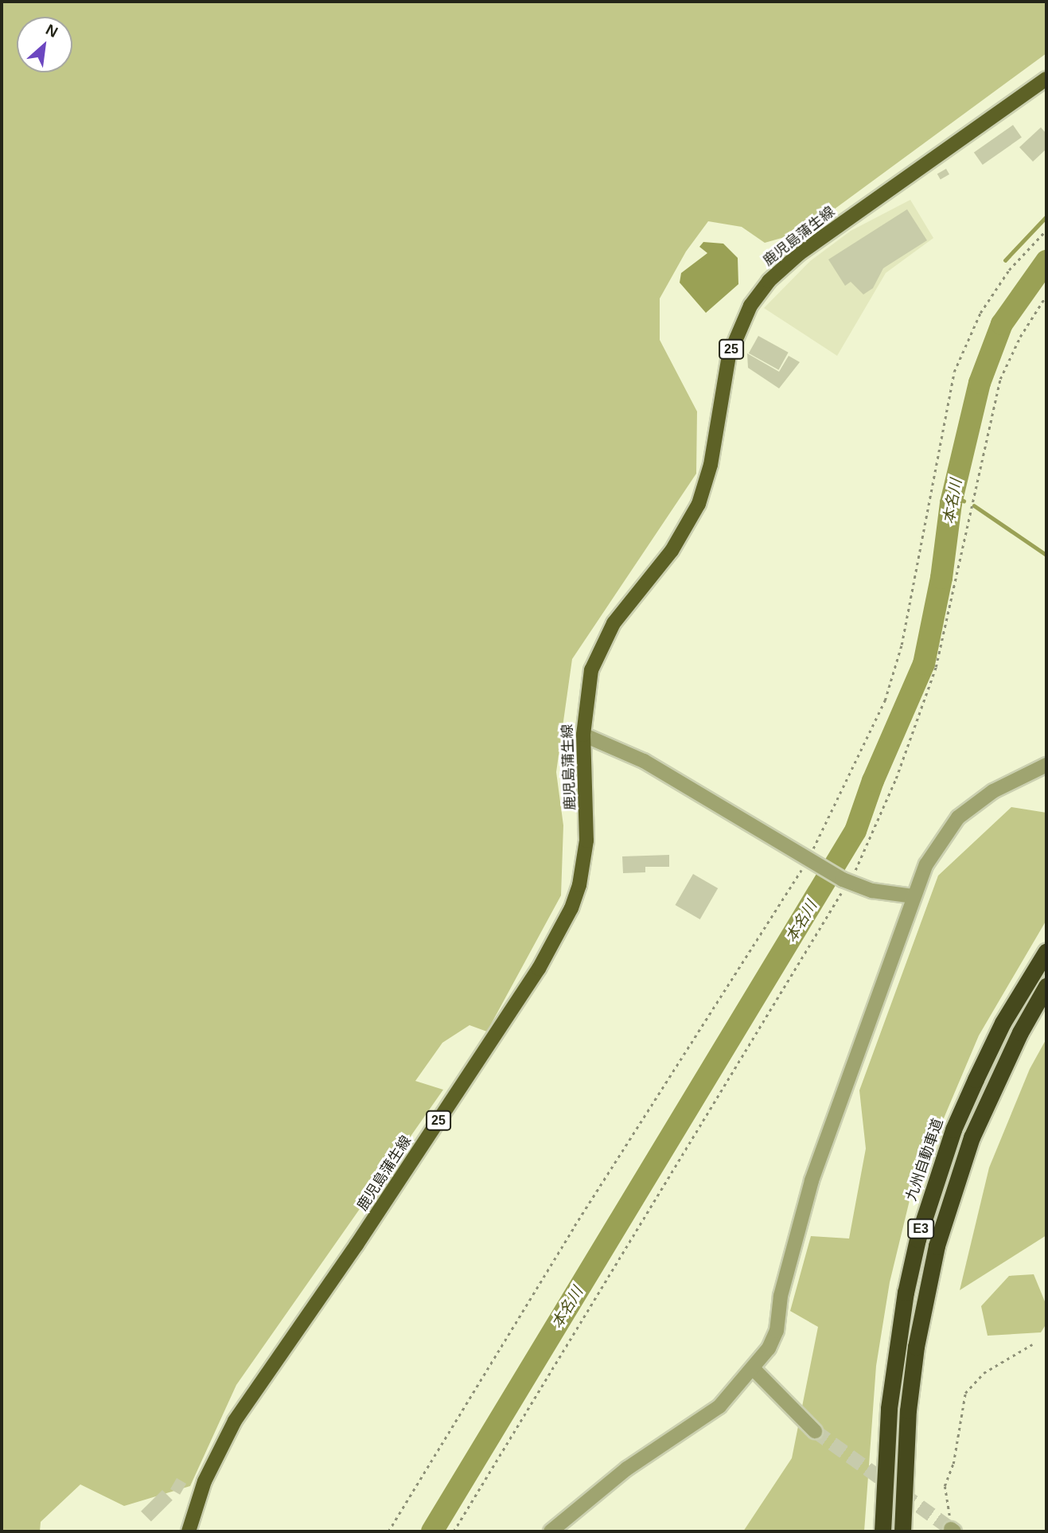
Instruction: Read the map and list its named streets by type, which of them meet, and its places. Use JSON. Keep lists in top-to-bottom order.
{
  "streets": {
    "highway": ["九州自動車道", "E3"],
    "main road": ["鹿児島蒲生線", "25"]
  },
  "water": ["本名川"],
  "north": "top right"
}
